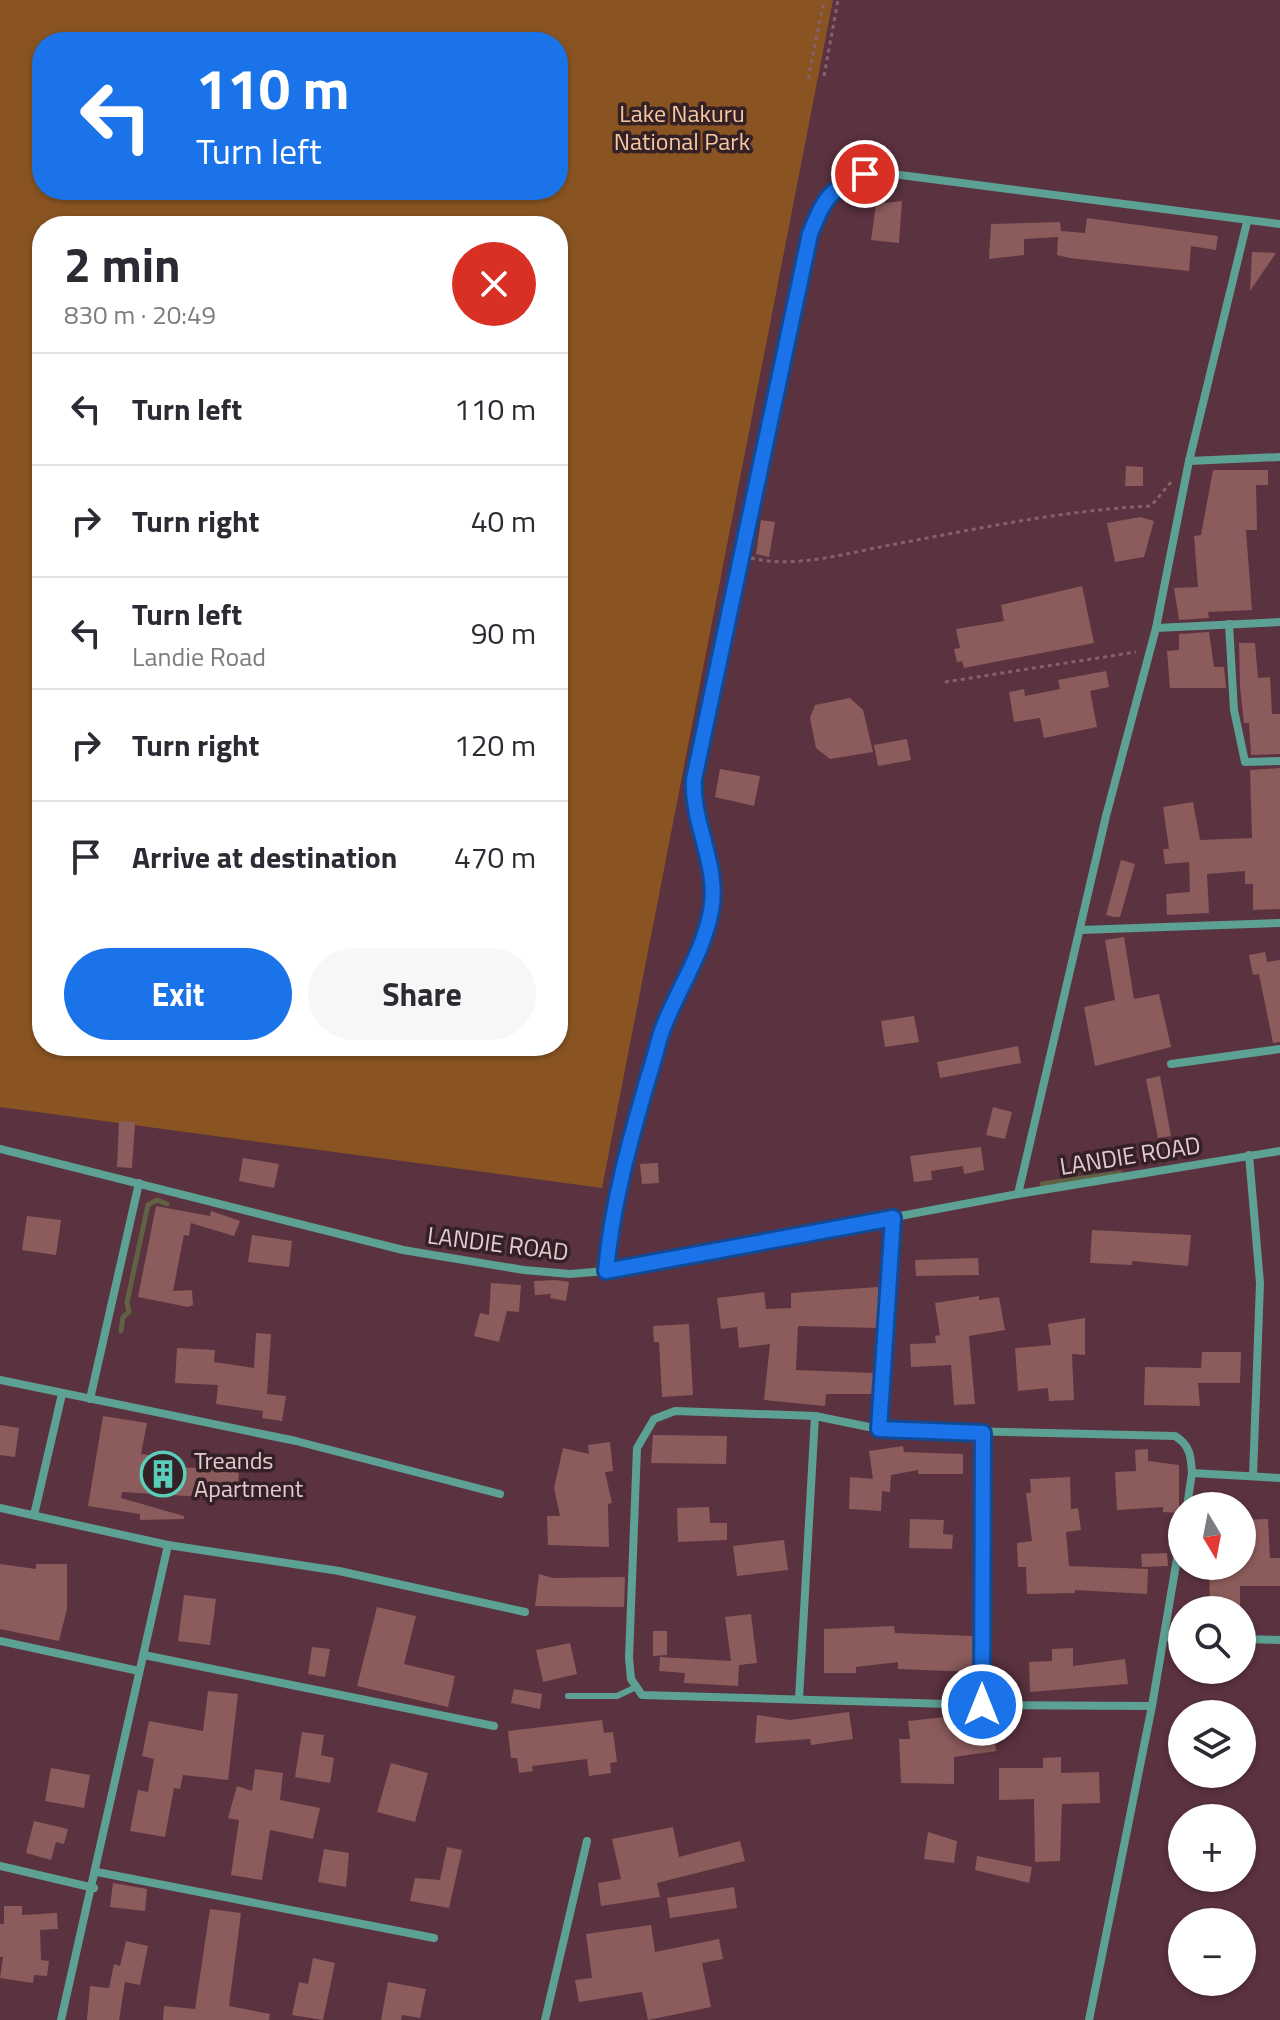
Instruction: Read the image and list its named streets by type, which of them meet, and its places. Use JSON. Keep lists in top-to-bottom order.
{
  "streets": {
    "street": ["LANDIE ROAD"]
  },
  "parks": ["Lake Nakuru National Park"],
  "places": {
    "building": ["Treands Apartment"]
  },
  "north": "bottom",
  "page": {
    "turn": ["110 m", "Turn left"],
    "heading": ["2 min", "830 m · 20:49"],
    "list": [
      {
        "name": "Turn left",
        "value": "110 m"
      },
      {
        "name": "Turn right",
        "value": "40 m"
      },
      {
        "name": "Turn left",
        "note": "Landie Road",
        "value": "90 m"
      },
      {
        "name": "Turn right",
        "value": "120 m"
      },
      {
        "name": "Arrive at destination",
        "value": "470 m"
      }
    ],
    "buttons": ["Exit", "Share"],
    "map_buttons": ["+", "−"]
  }
}
